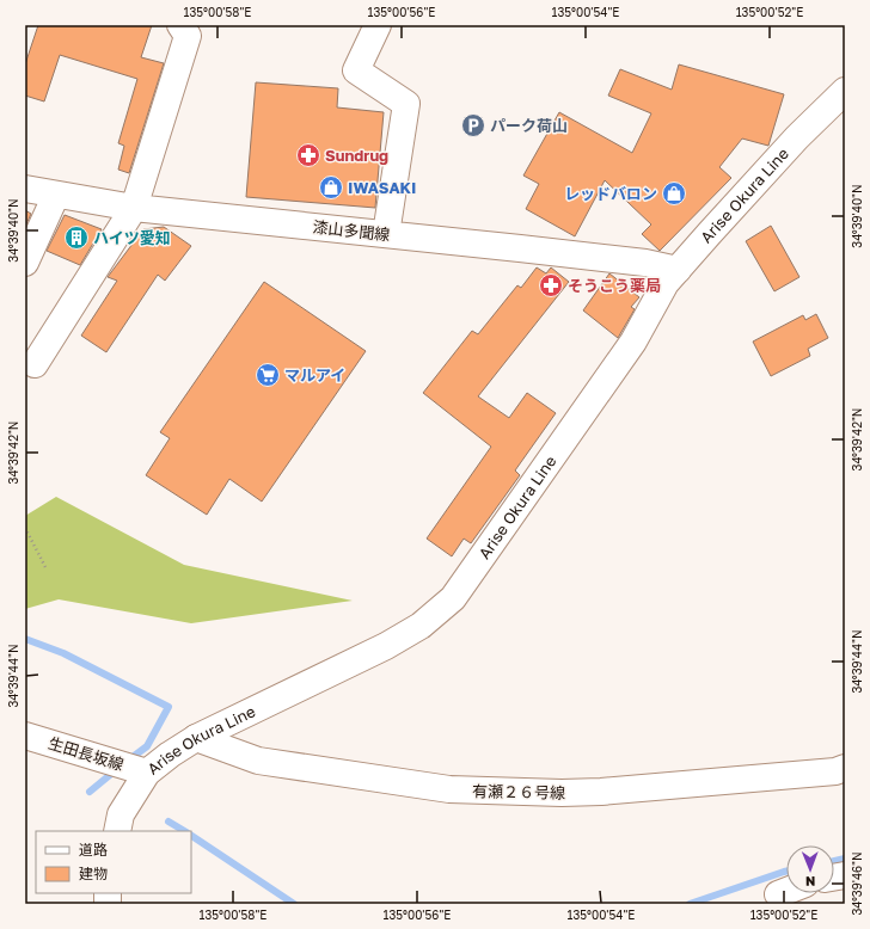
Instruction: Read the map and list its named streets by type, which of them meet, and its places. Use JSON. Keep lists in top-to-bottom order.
{
  "streets": {
    "street": [
      "Arise Okura Line",
      "漆山多聞線",
      "生田長坂線",
      "有瀬２６号線"
    ]
  },
  "crossings": [
    ["Arise Okura Line", "漆山多聞線"],
    ["Arise Okura Line", "生田長坂線"],
    ["Arise Okura Line", "有瀬２６号線"]
  ],
  "places": {
    "parking": ["パーク荷山"],
    "pharmacy": ["Sundrug", "そうこう薬局"],
    "shop": ["IWASAKI", "レッドバロン"],
    "building": ["ハイツ愛知"],
    "supermarket": ["マルアイ"]
  },
  "legend": ["道路", "建物"],
  "north": "bottom",
  "coordinates": [
    "135°00'58\"E",
    "135°00'56\"E",
    "135°00'54\"E",
    "135°00'52\"E",
    "34°39'40\"N",
    "34°39'42\"N",
    "34°39'44\"N",
    "34°39'46\"N"
  ]
}
